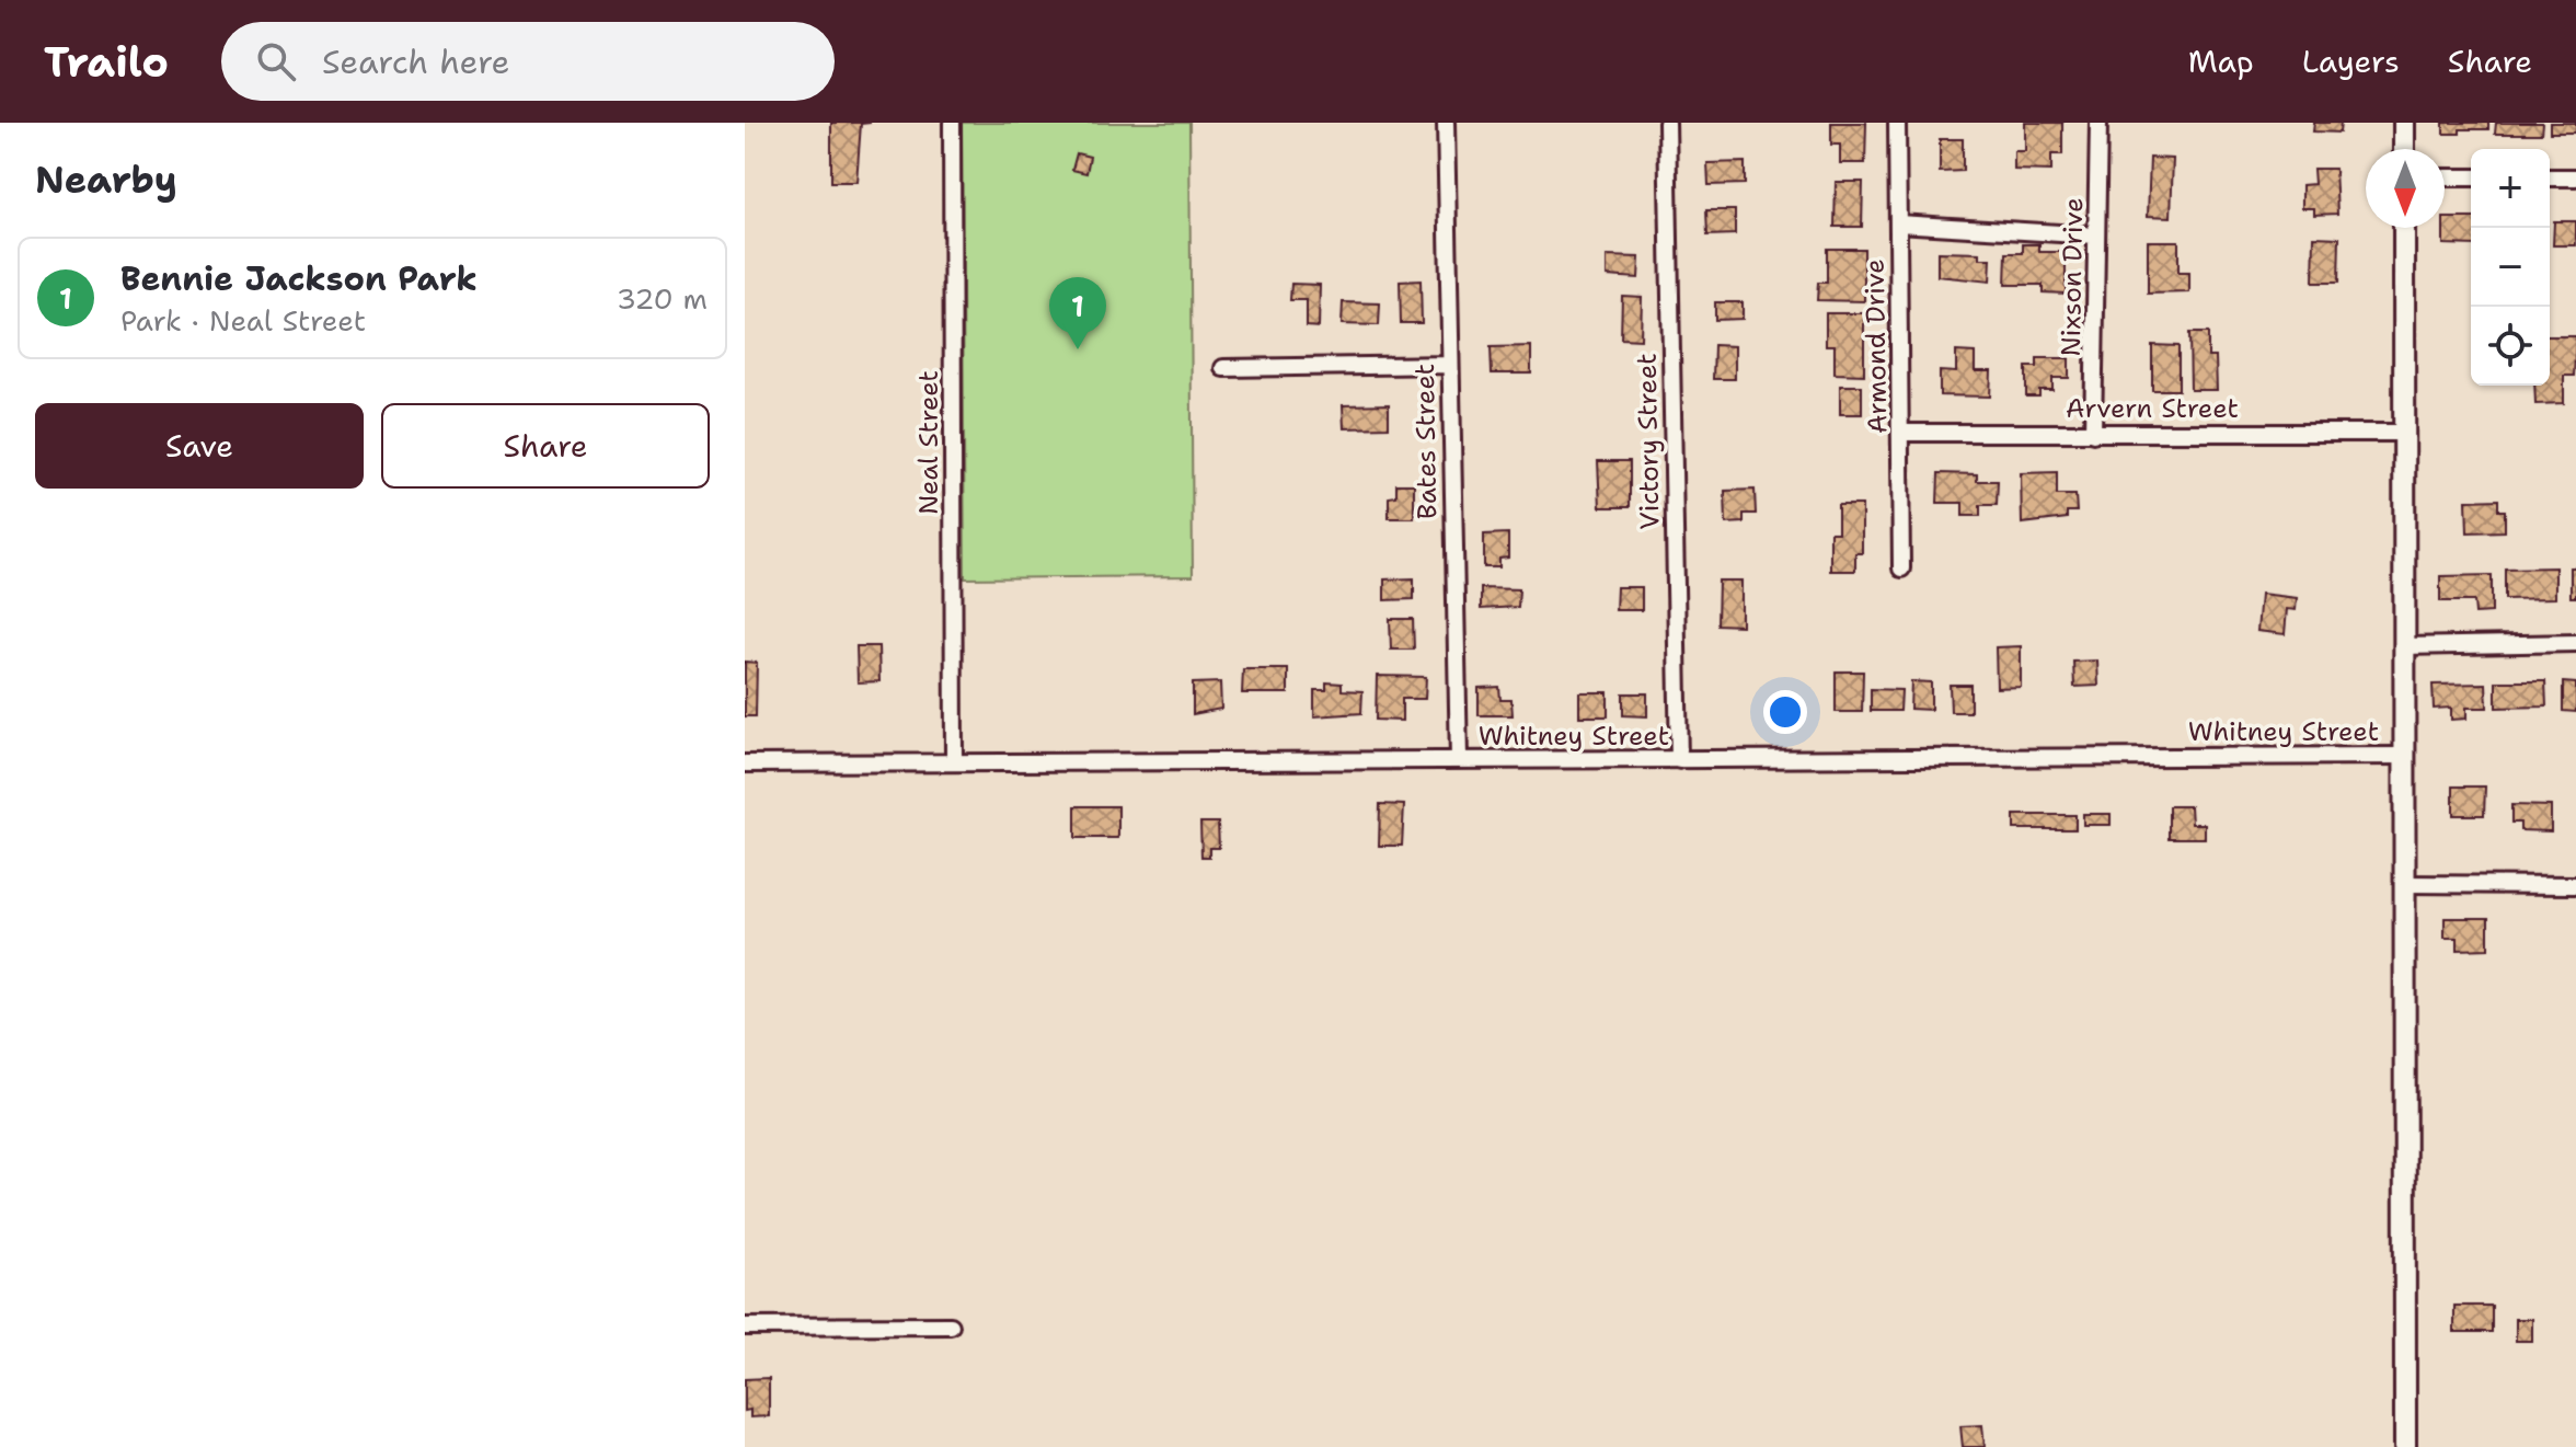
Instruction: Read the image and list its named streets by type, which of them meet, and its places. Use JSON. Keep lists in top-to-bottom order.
{
  "streets": {
    "street": [
      "Nixson Drive",
      "Armond Drive",
      "Arvern Street",
      "Bates Street",
      "Victory Street",
      "Neal Street",
      "Whitney Street"
    ]
  },
  "crossings": [
    ["Nixson Drive", "Arvern Street"],
    ["Armond Drive", "Arvern Street"],
    ["Bates Street", "Whitney Street"],
    ["Victory Street", "Whitney Street"],
    ["Neal Street", "Whitney Street"]
  ],
  "north": "bottom",
  "page": {
    "header": "Trailo",
    "search": "Search here",
    "nav": ["Map", "Layers", "Share"],
    "heading": "Nearby",
    "map_buttons": ["+", "−"],
    "list": [
      {
        "mark": "1",
        "name": "Bennie Jackson Park",
        "note": "Park · Neal Street",
        "value": "320 m"
      }
    ],
    "pins": "1",
    "buttons": ["Save", "Share"]
  }
}
